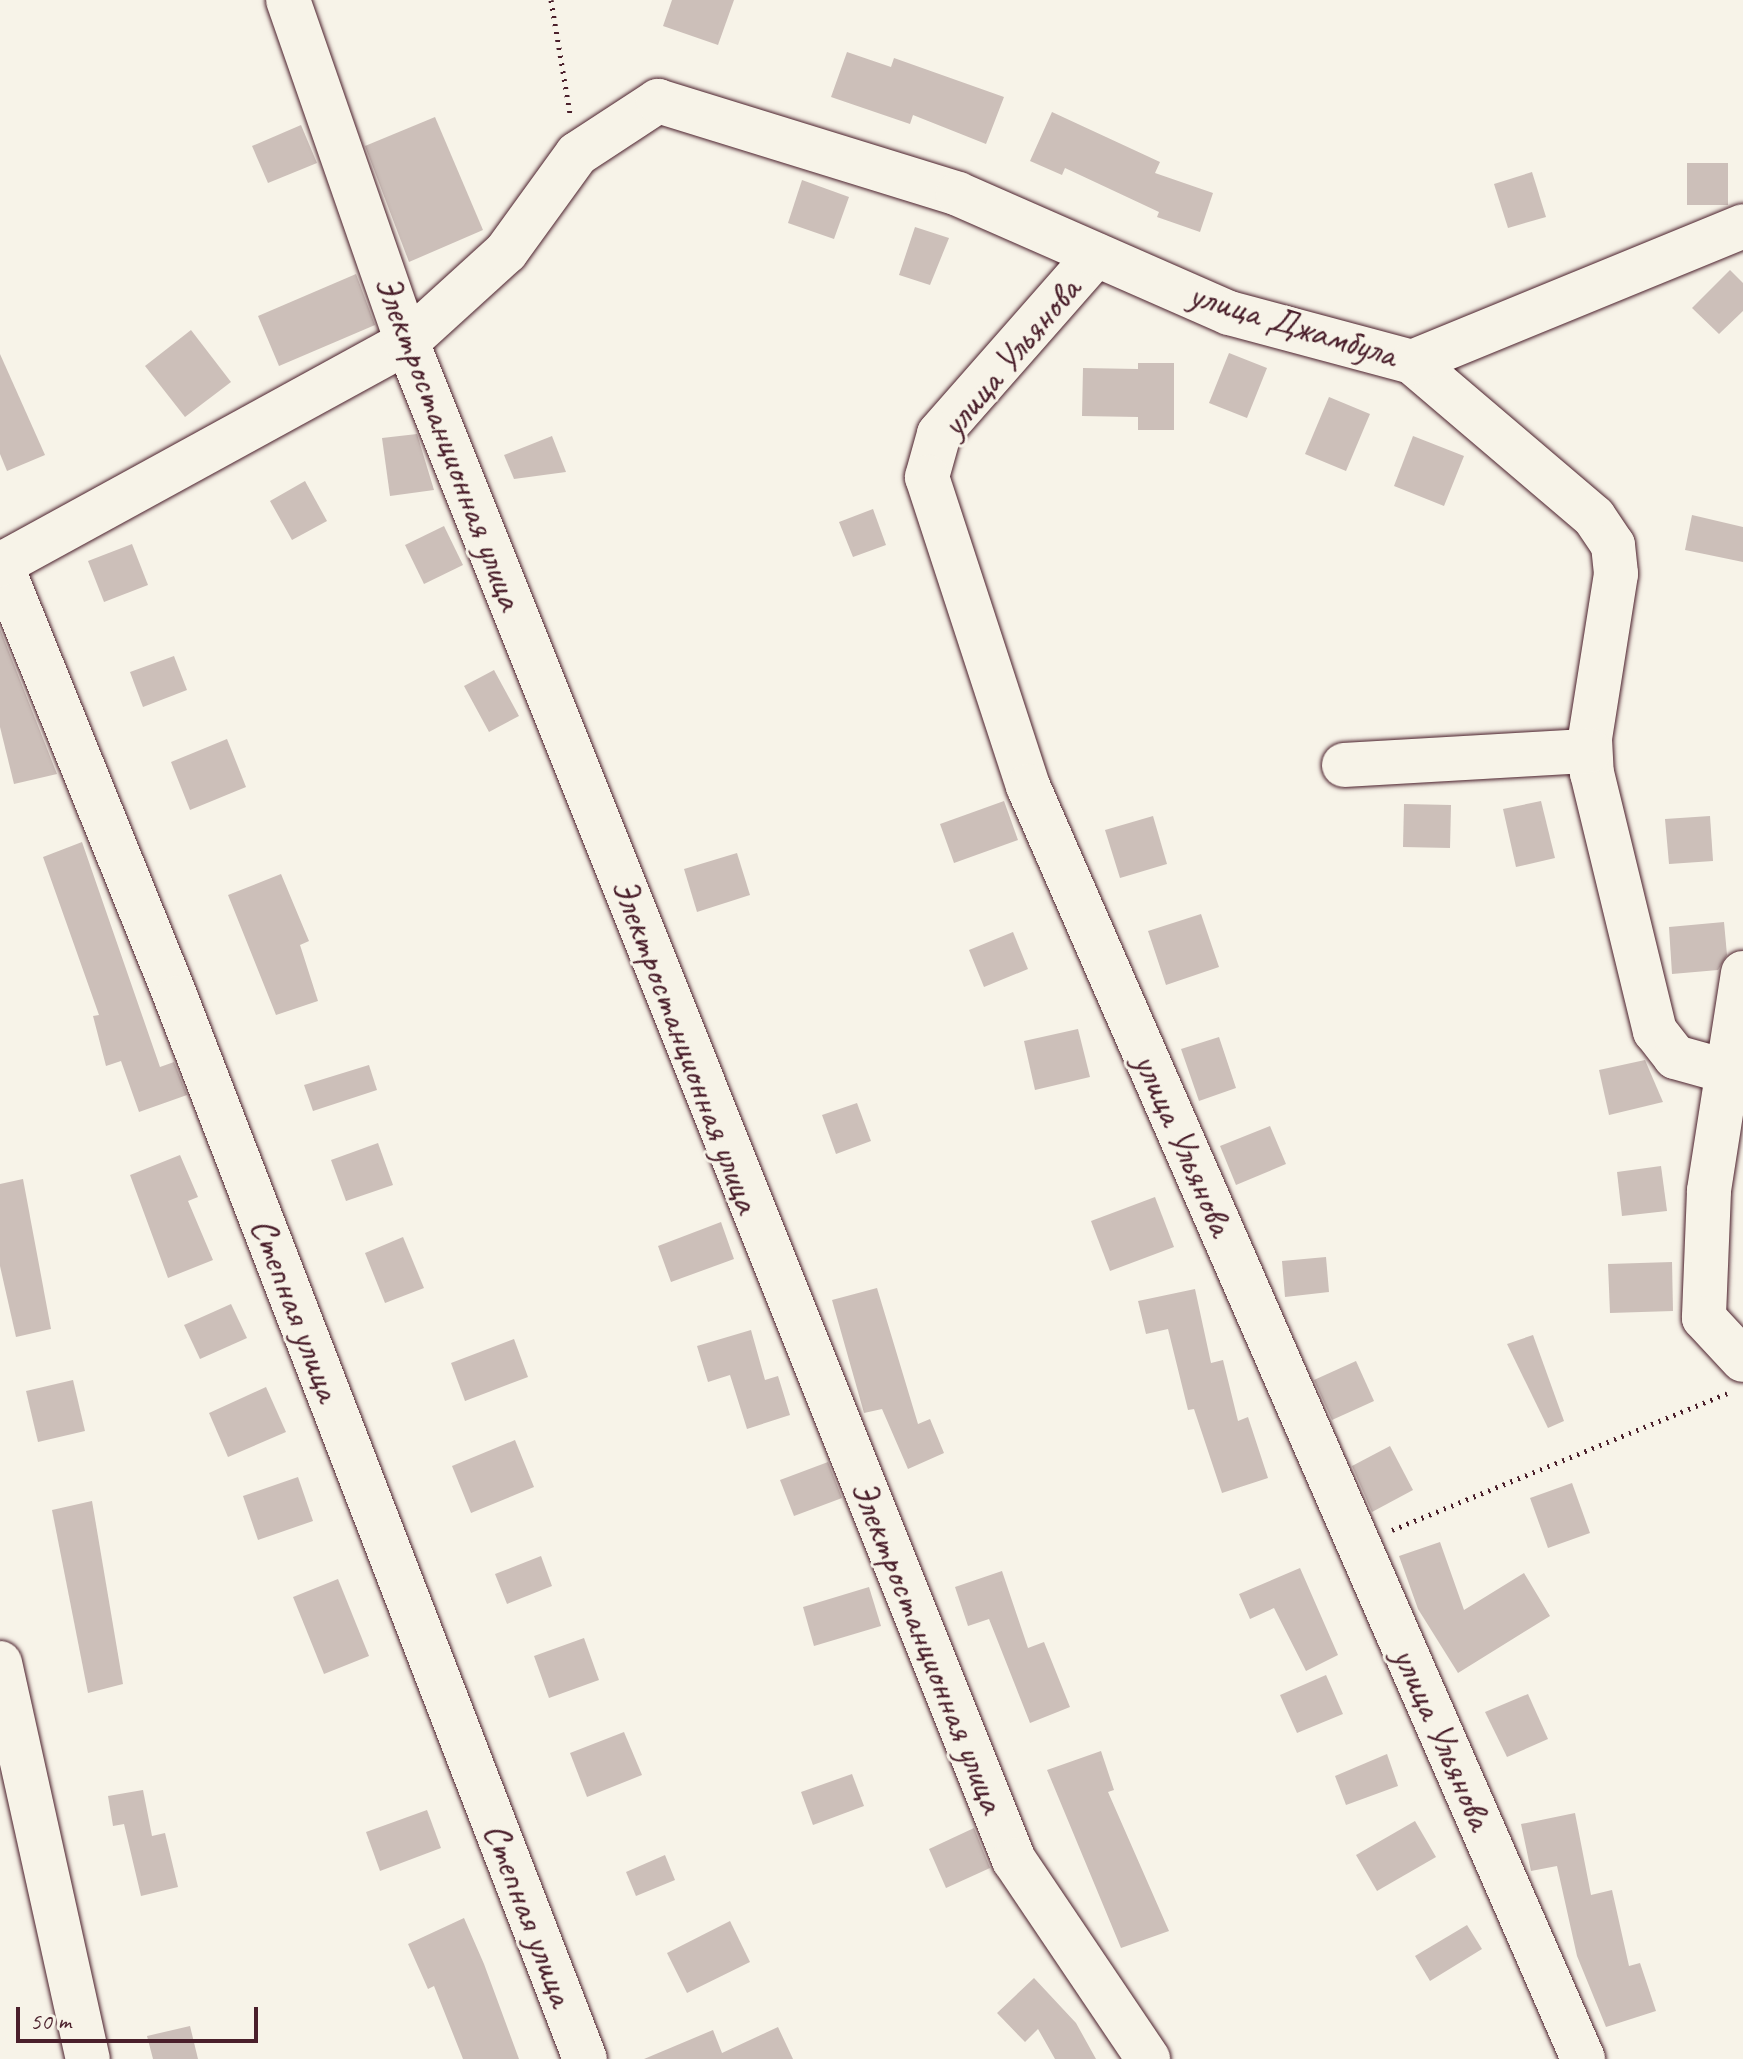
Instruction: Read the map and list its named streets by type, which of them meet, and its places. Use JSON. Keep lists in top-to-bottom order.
{
  "streets": {
    "street": [
      "улица Джамбула",
      "улица Ульянова",
      "Электростанционная улица",
      "Степная улица"
    ]
  },
  "crossings": [
    ["улица Джамбула", "улица Ульянова"]
  ],
  "scale_bar": "50 m"
}
